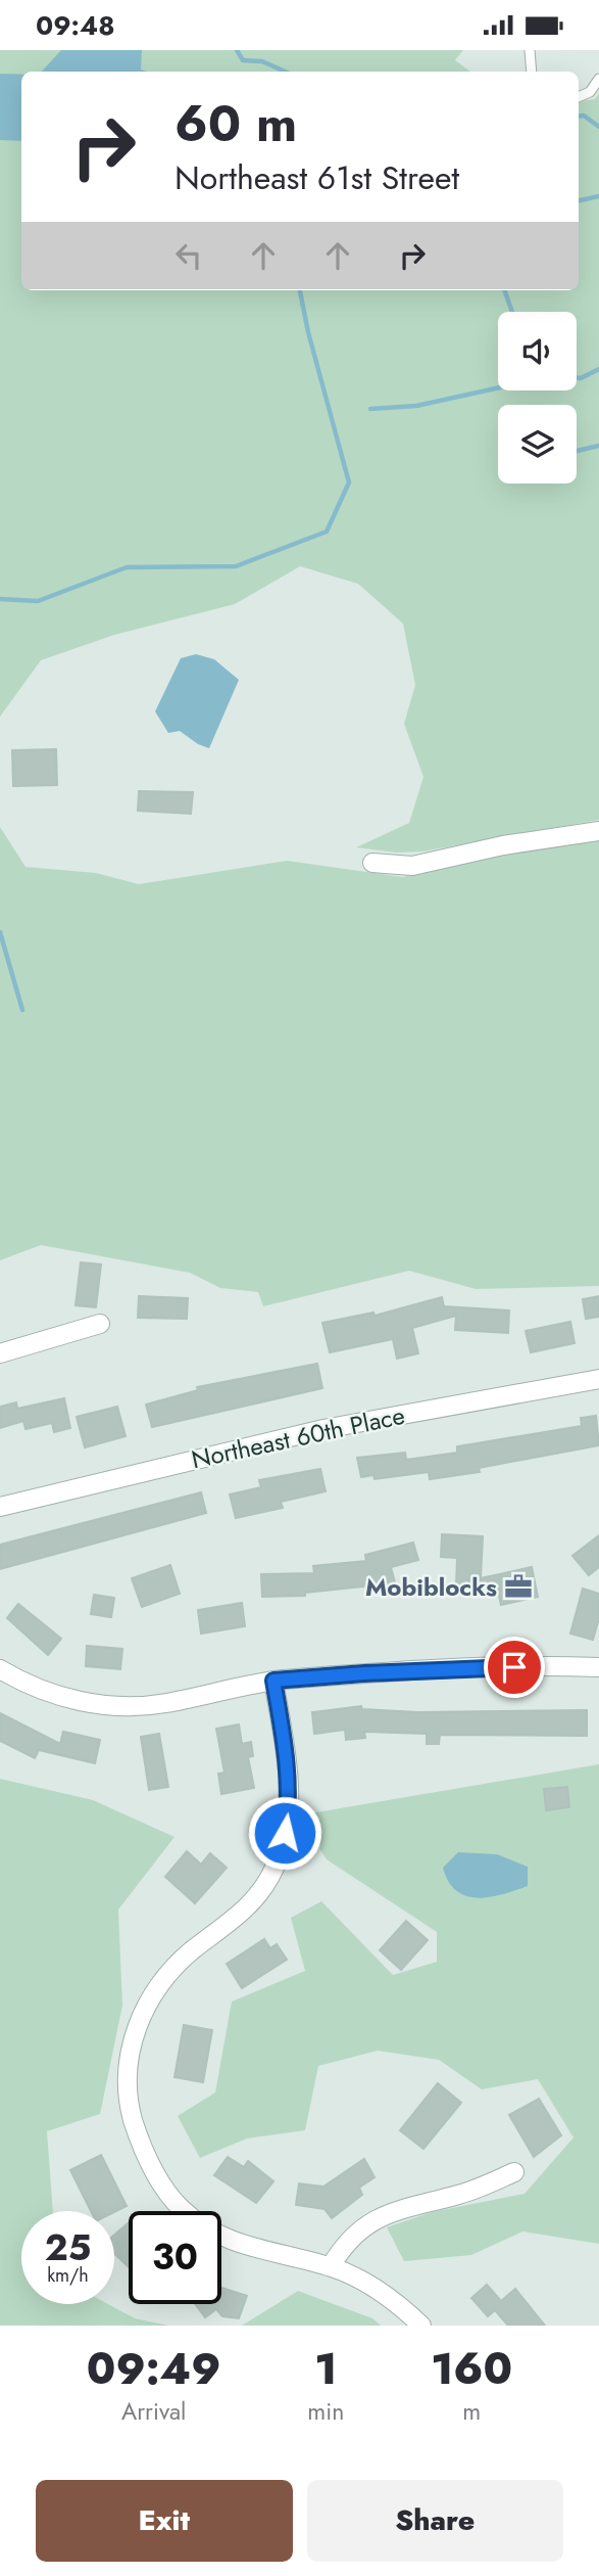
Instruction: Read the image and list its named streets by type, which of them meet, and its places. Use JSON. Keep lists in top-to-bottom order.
{
  "streets": {
    "street": ["Northeast 60th Place"]
  },
  "places": {
    "office": ["Mobiblocks"]
  },
  "page": {
    "status": "09:48",
    "turn": ["60 m", "Northeast 61st Street"],
    "speed": "25 km/h",
    "limit": "30",
    "eta": [
      "09:49",
      "Arrival",
      "1",
      "min",
      "160",
      "m"
    ],
    "buttons": ["Exit", "Share"]
  }
}
